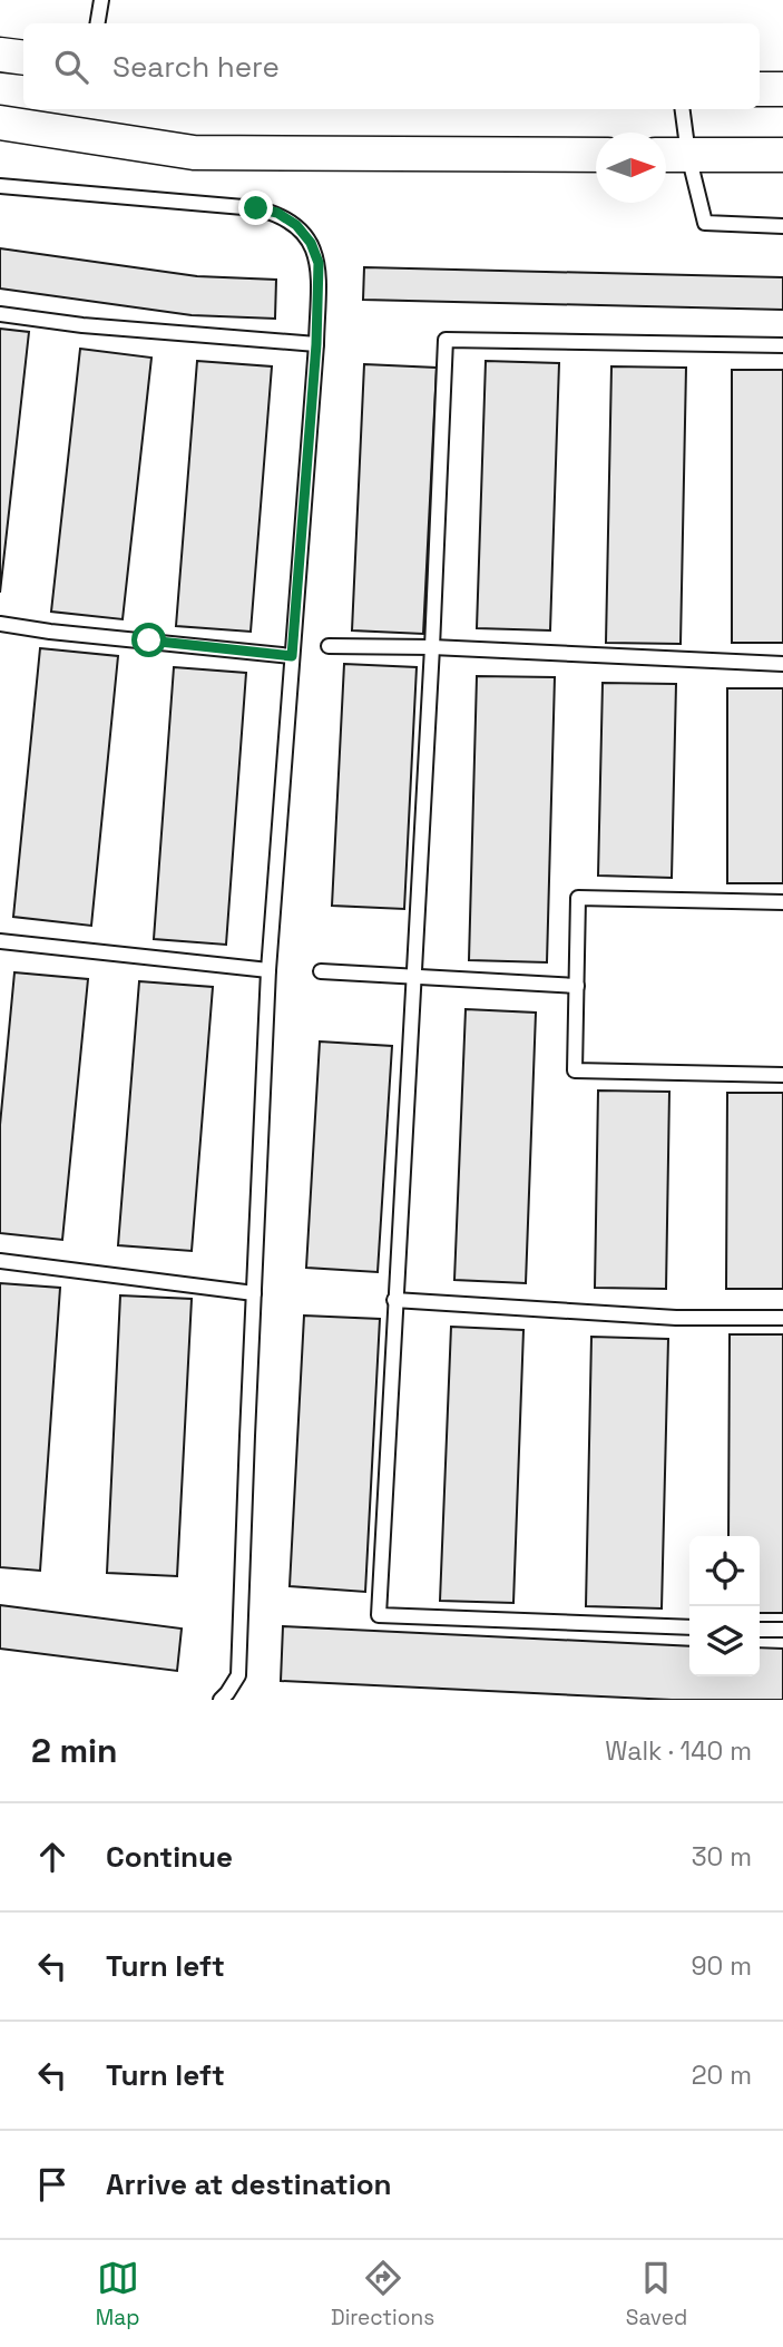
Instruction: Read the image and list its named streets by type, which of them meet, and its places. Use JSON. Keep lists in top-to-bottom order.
{
  "north": "right",
  "page": {
    "search": "Search here",
    "heading": ["2 min", "Walk · 140 m"],
    "list": [
      ["Continue", "30 m"],
      ["Turn left", "90 m"],
      ["Turn left", "20 m"],
      "Arrive at destination"
    ],
    "nav": ["Map", "Directions", "Saved"]
  }
}
